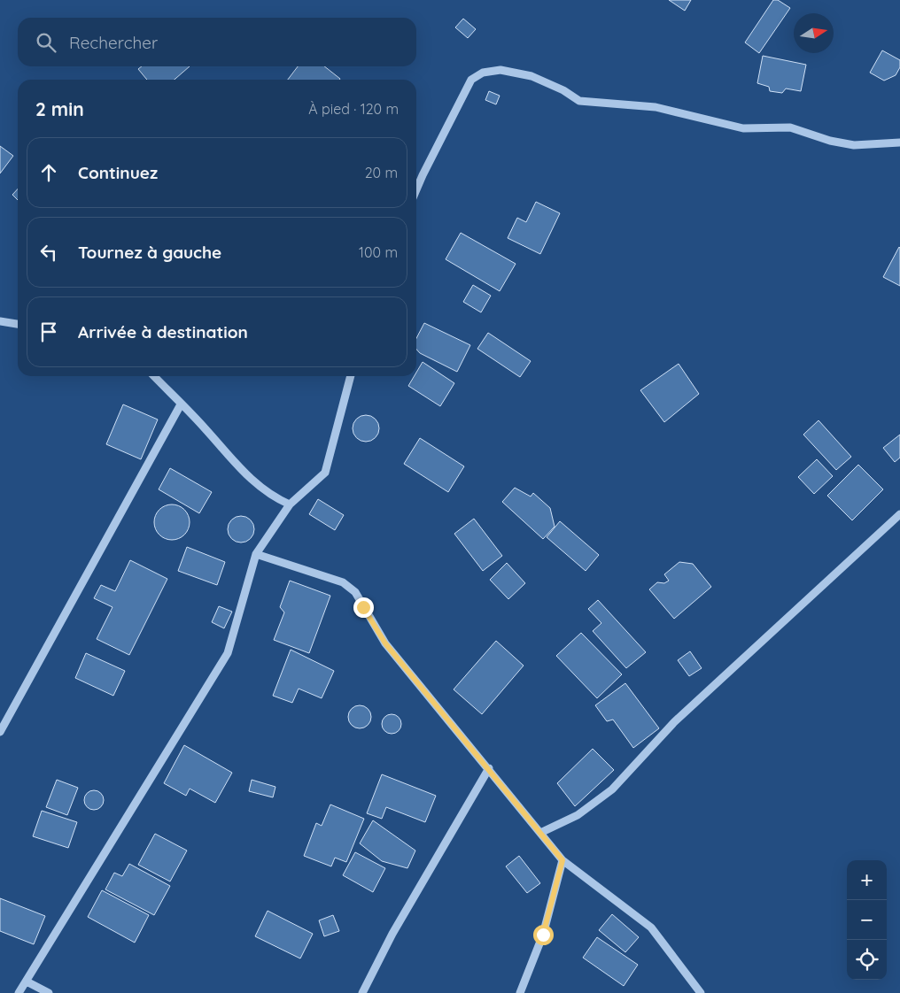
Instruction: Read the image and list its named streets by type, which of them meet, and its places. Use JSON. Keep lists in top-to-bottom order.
{
  "north": "right",
  "page": {
    "search": "Rechercher",
    "heading": ["2 min", "À pied · 120 m"],
    "list": [
      ["Continuez", "20 m"],
      ["Tournez à gauche", "100 m"],
      "Arrivée à destination"
    ],
    "map_buttons": ["+", "−"]
  }
}
